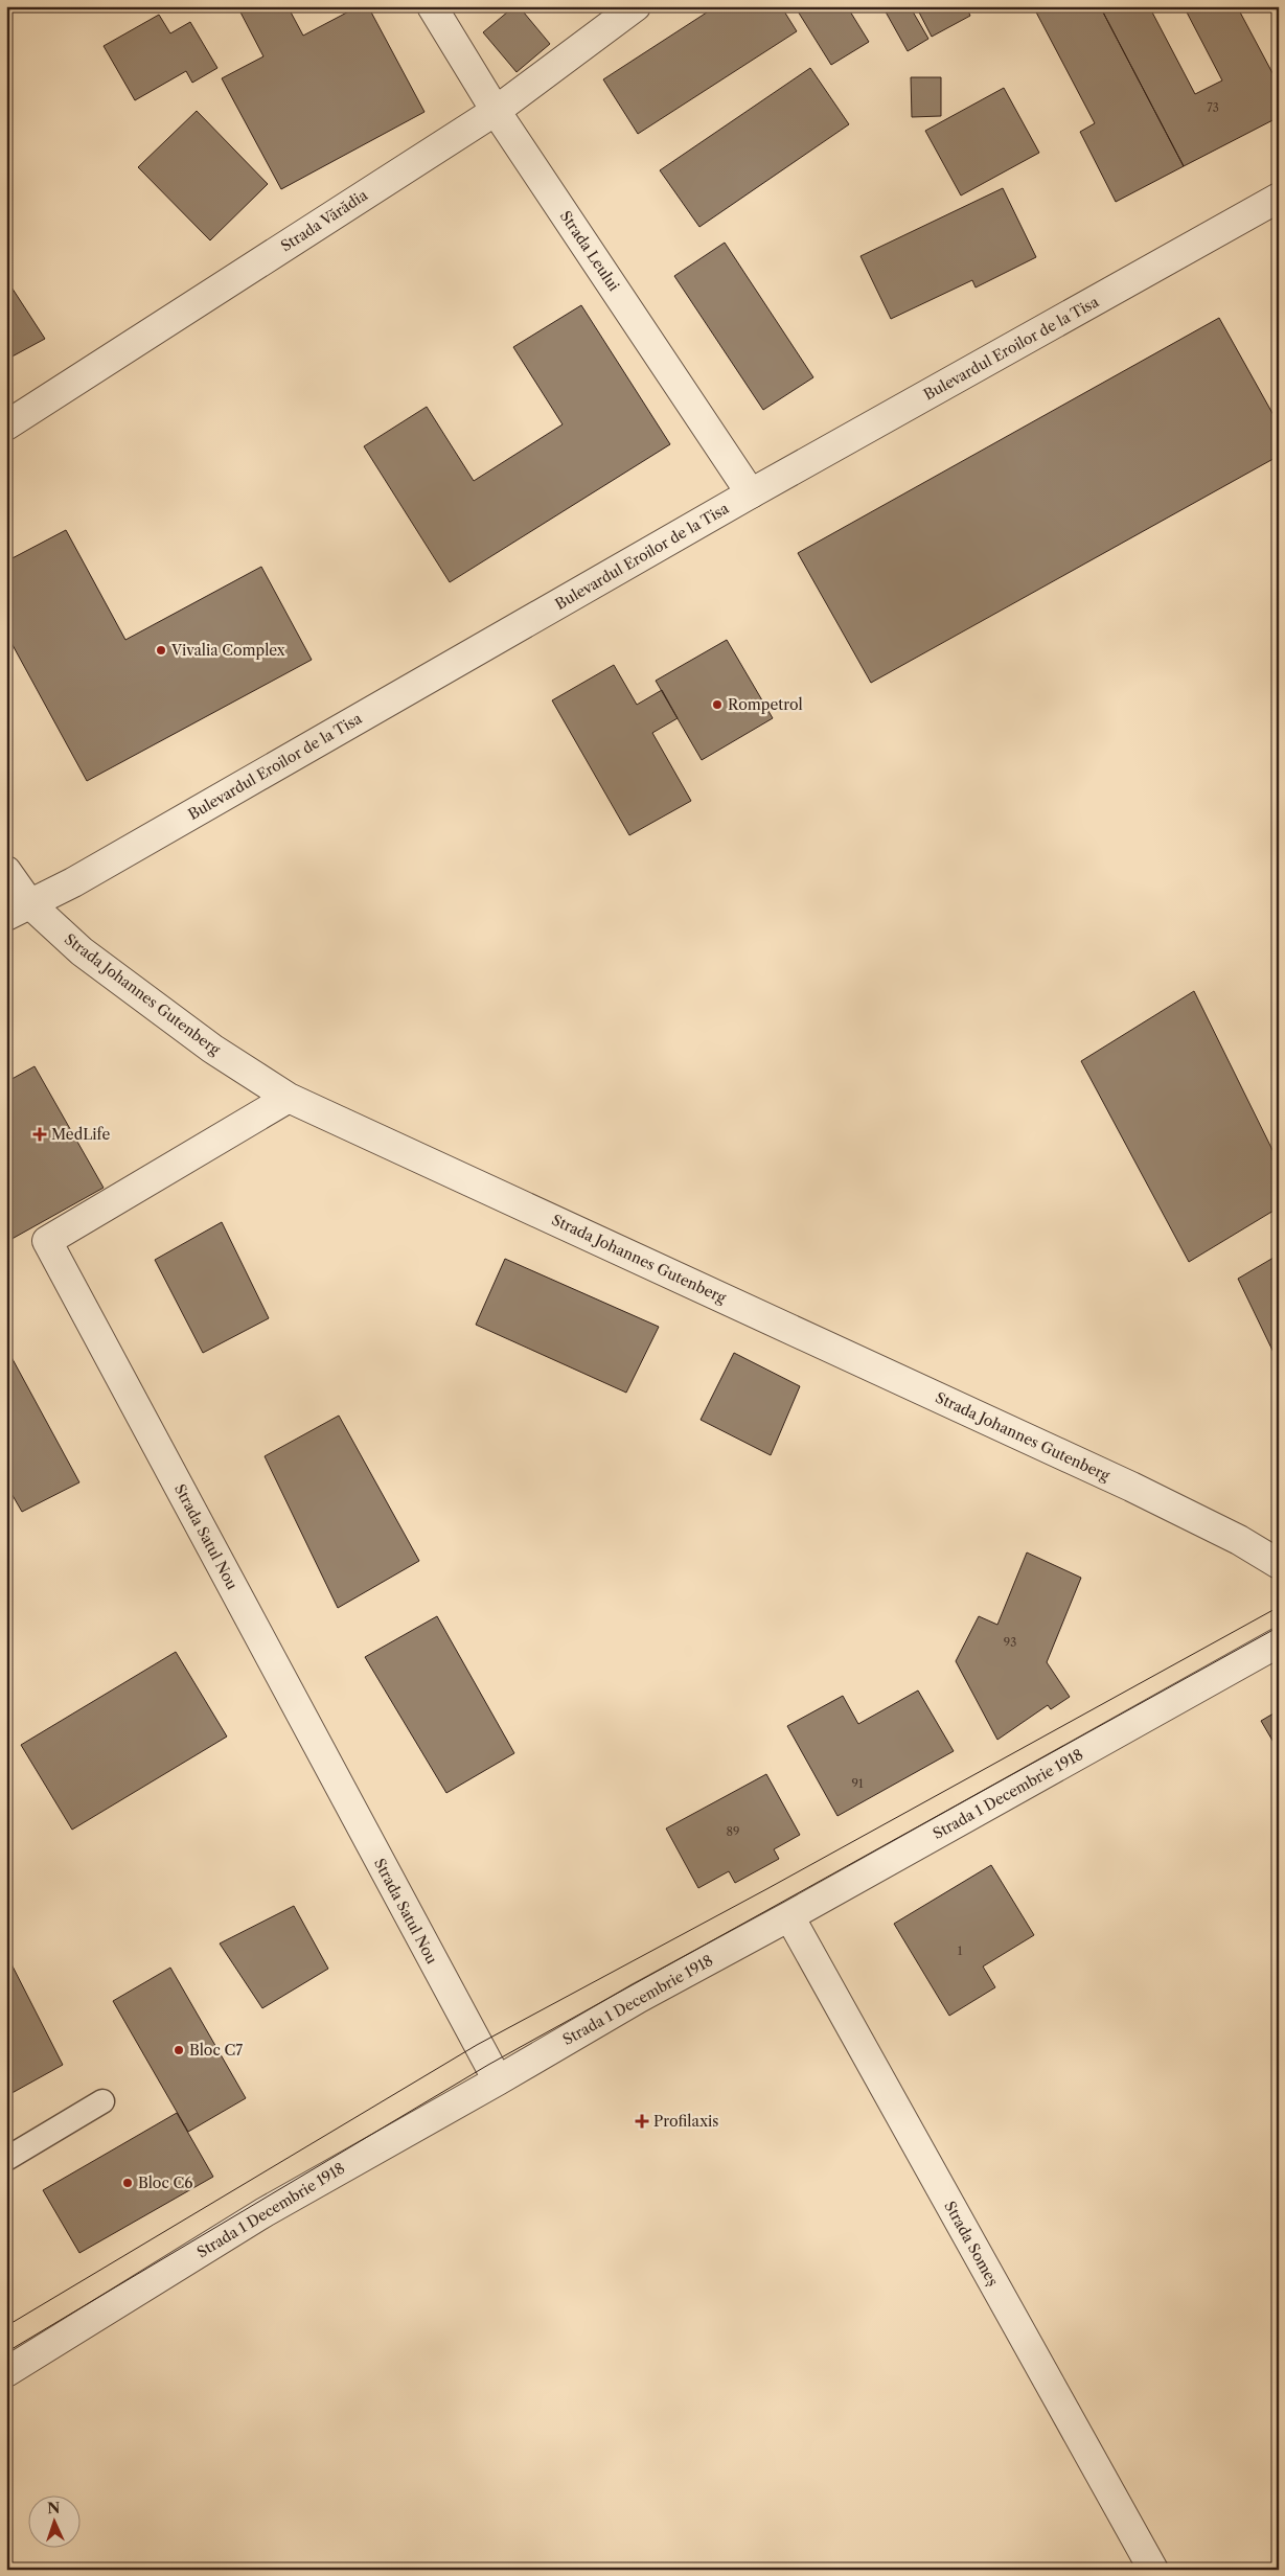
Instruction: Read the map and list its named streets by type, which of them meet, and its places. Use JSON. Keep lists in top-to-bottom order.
{
  "streets": {
    "street": [
      "Strada Vărădia",
      "Strada Leului",
      "Bulevardul Eroilor de la Tisa",
      "Strada Johannes Gutenberg",
      "Strada Satul Nou",
      "Strada 1 Decembrie 1918",
      "Strada Someș"
    ]
  },
  "crossings": [
    ["Strada Vărădia", "Strada Leului"],
    ["Strada Leului", "Bulevardul Eroilor de la Tisa"],
    ["Bulevardul Eroilor de la Tisa", "Strada Johannes Gutenberg"],
    ["Strada Johannes Gutenberg", "Strada Satul Nou"],
    ["Strada Satul Nou", "Strada 1 Decembrie 1918"],
    ["Strada 1 Decembrie 1918", "Strada Someș"]
  ],
  "places": {
    "other": [
      "Vivalia Complex",
      "Rompetrol",
      "Bloc C7",
      "Bloc C6"
    ],
    "health": ["MedLife", "Profilaxis"]
  },
  "house_numbers": [
    "73",
    "93",
    "91",
    "89",
    "1"
  ],
  "north": "top"
}
